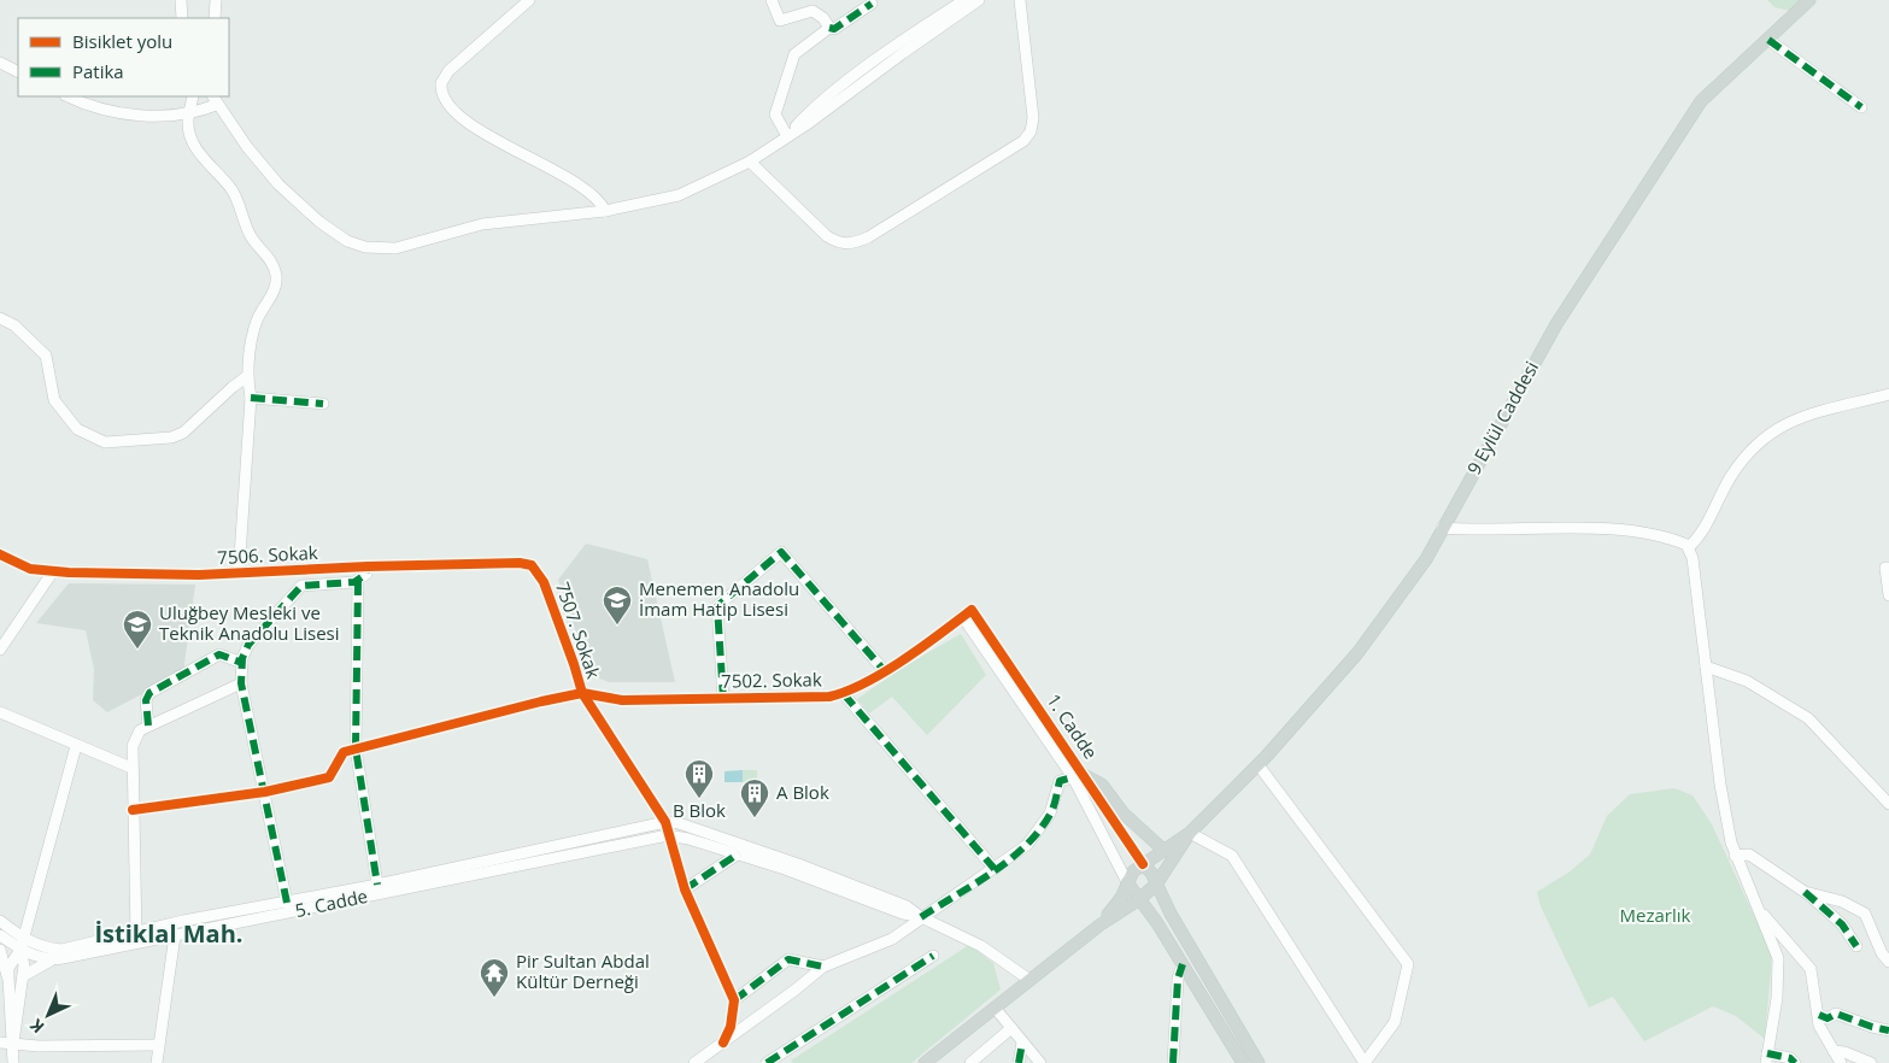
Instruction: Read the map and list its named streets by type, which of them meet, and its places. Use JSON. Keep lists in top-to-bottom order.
{
  "streets": {
    "main road": ["9 Eylül Caddesi", "1. Cadde"],
    "street": [
      "7506. Sokak",
      "7507. Sokak",
      "7502. Sokak",
      "5. Cadde"
    ]
  },
  "crossings": [
    ["9 Eylül Caddesi", "1. Cadde"],
    ["7506. Sokak", "7507. Sokak"],
    ["7507. Sokak", "7502. Sokak"],
    ["7502. Sokak", "1. Cadde"]
  ],
  "districts": ["İstiklal Mah."],
  "parks": ["Mezarlık"],
  "places": {
    "school or university": ["Menemen Anadolu İmam Hatip Lisesi", "Uluğbey Mesleki ve Teknik Anadolu Lisesi"],
    "building": ["B Blok", "A Blok"],
    "temple": ["Pir Sultan Abdal Kültür Derneği"]
  },
  "legend": ["Bisiklet yolu", "Patika"],
  "north": "bottom left"
}
